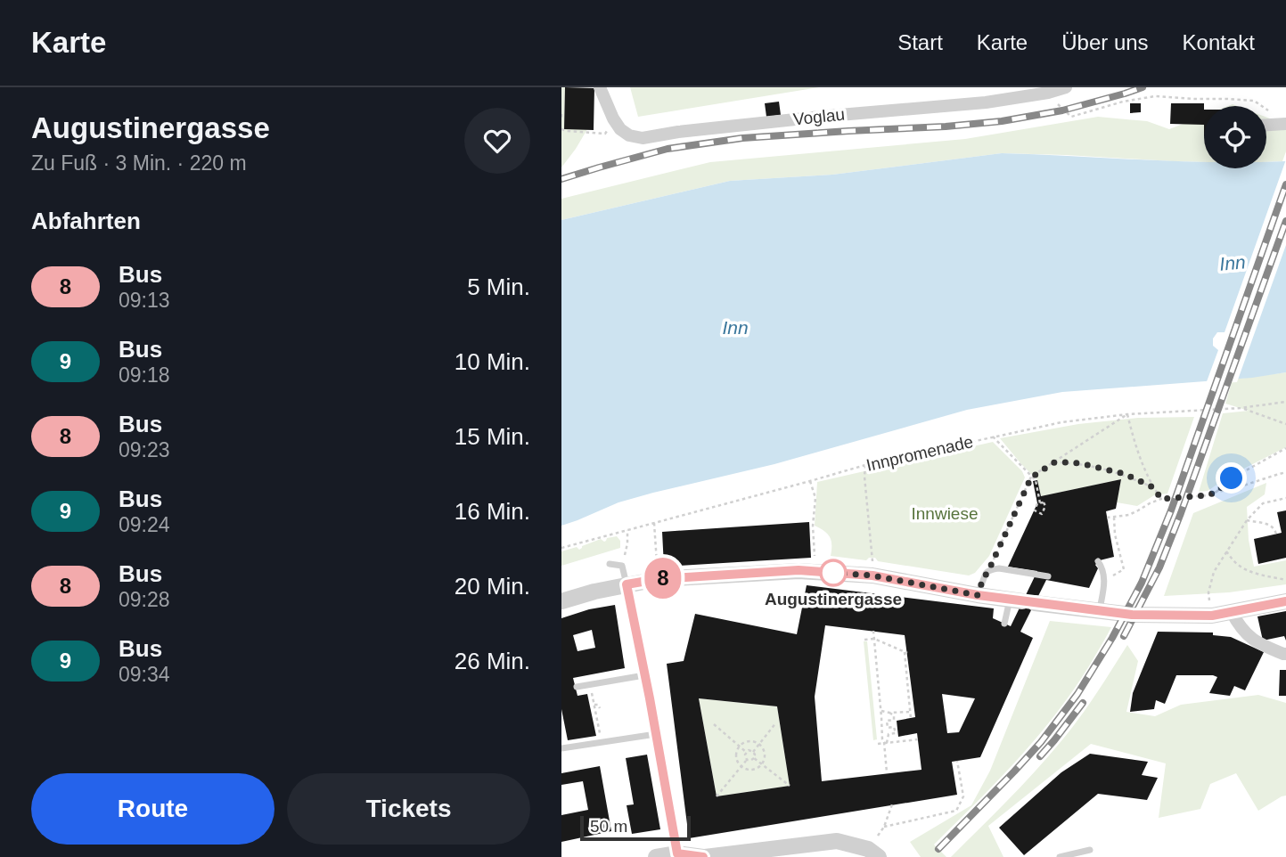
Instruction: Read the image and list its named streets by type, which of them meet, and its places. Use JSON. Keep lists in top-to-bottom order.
{
  "streets": {
    "street": ["Voglau"],
    "path": ["Innpromenade"]
  },
  "water": ["Inn"],
  "parks": ["Innwiese"],
  "places": ["Augustinergasse"],
  "lines": ["bus line 8"],
  "scale_bar": "50 m",
  "page": {
    "header": "Karte",
    "nav": [
      "Start",
      "Karte",
      "Über uns",
      "Kontakt"
    ],
    "heading": [
      ["Augustinergasse", "Zu Fuß · 3 Min. · 220 m"],
      "Abfahrten"
    ],
    "on_map": "8",
    "list": [
      {
        "mark": "8",
        "name": "Bus",
        "note": "09:13",
        "value": "5 Min."
      },
      {
        "mark": "9",
        "name": "Bus",
        "note": "09:18",
        "value": "10 Min."
      },
      {
        "mark": "8",
        "name": "Bus",
        "note": "09:23",
        "value": "15 Min."
      },
      {
        "mark": "9",
        "name": "Bus",
        "note": "09:24",
        "value": "16 Min."
      },
      {
        "mark": "8",
        "name": "Bus",
        "note": "09:28",
        "value": "20 Min."
      },
      {
        "mark": "9",
        "name": "Bus",
        "note": "09:34",
        "value": "26 Min."
      }
    ],
    "buttons": ["Route", "Tickets"],
    "scale": "50 m"
  }
}
